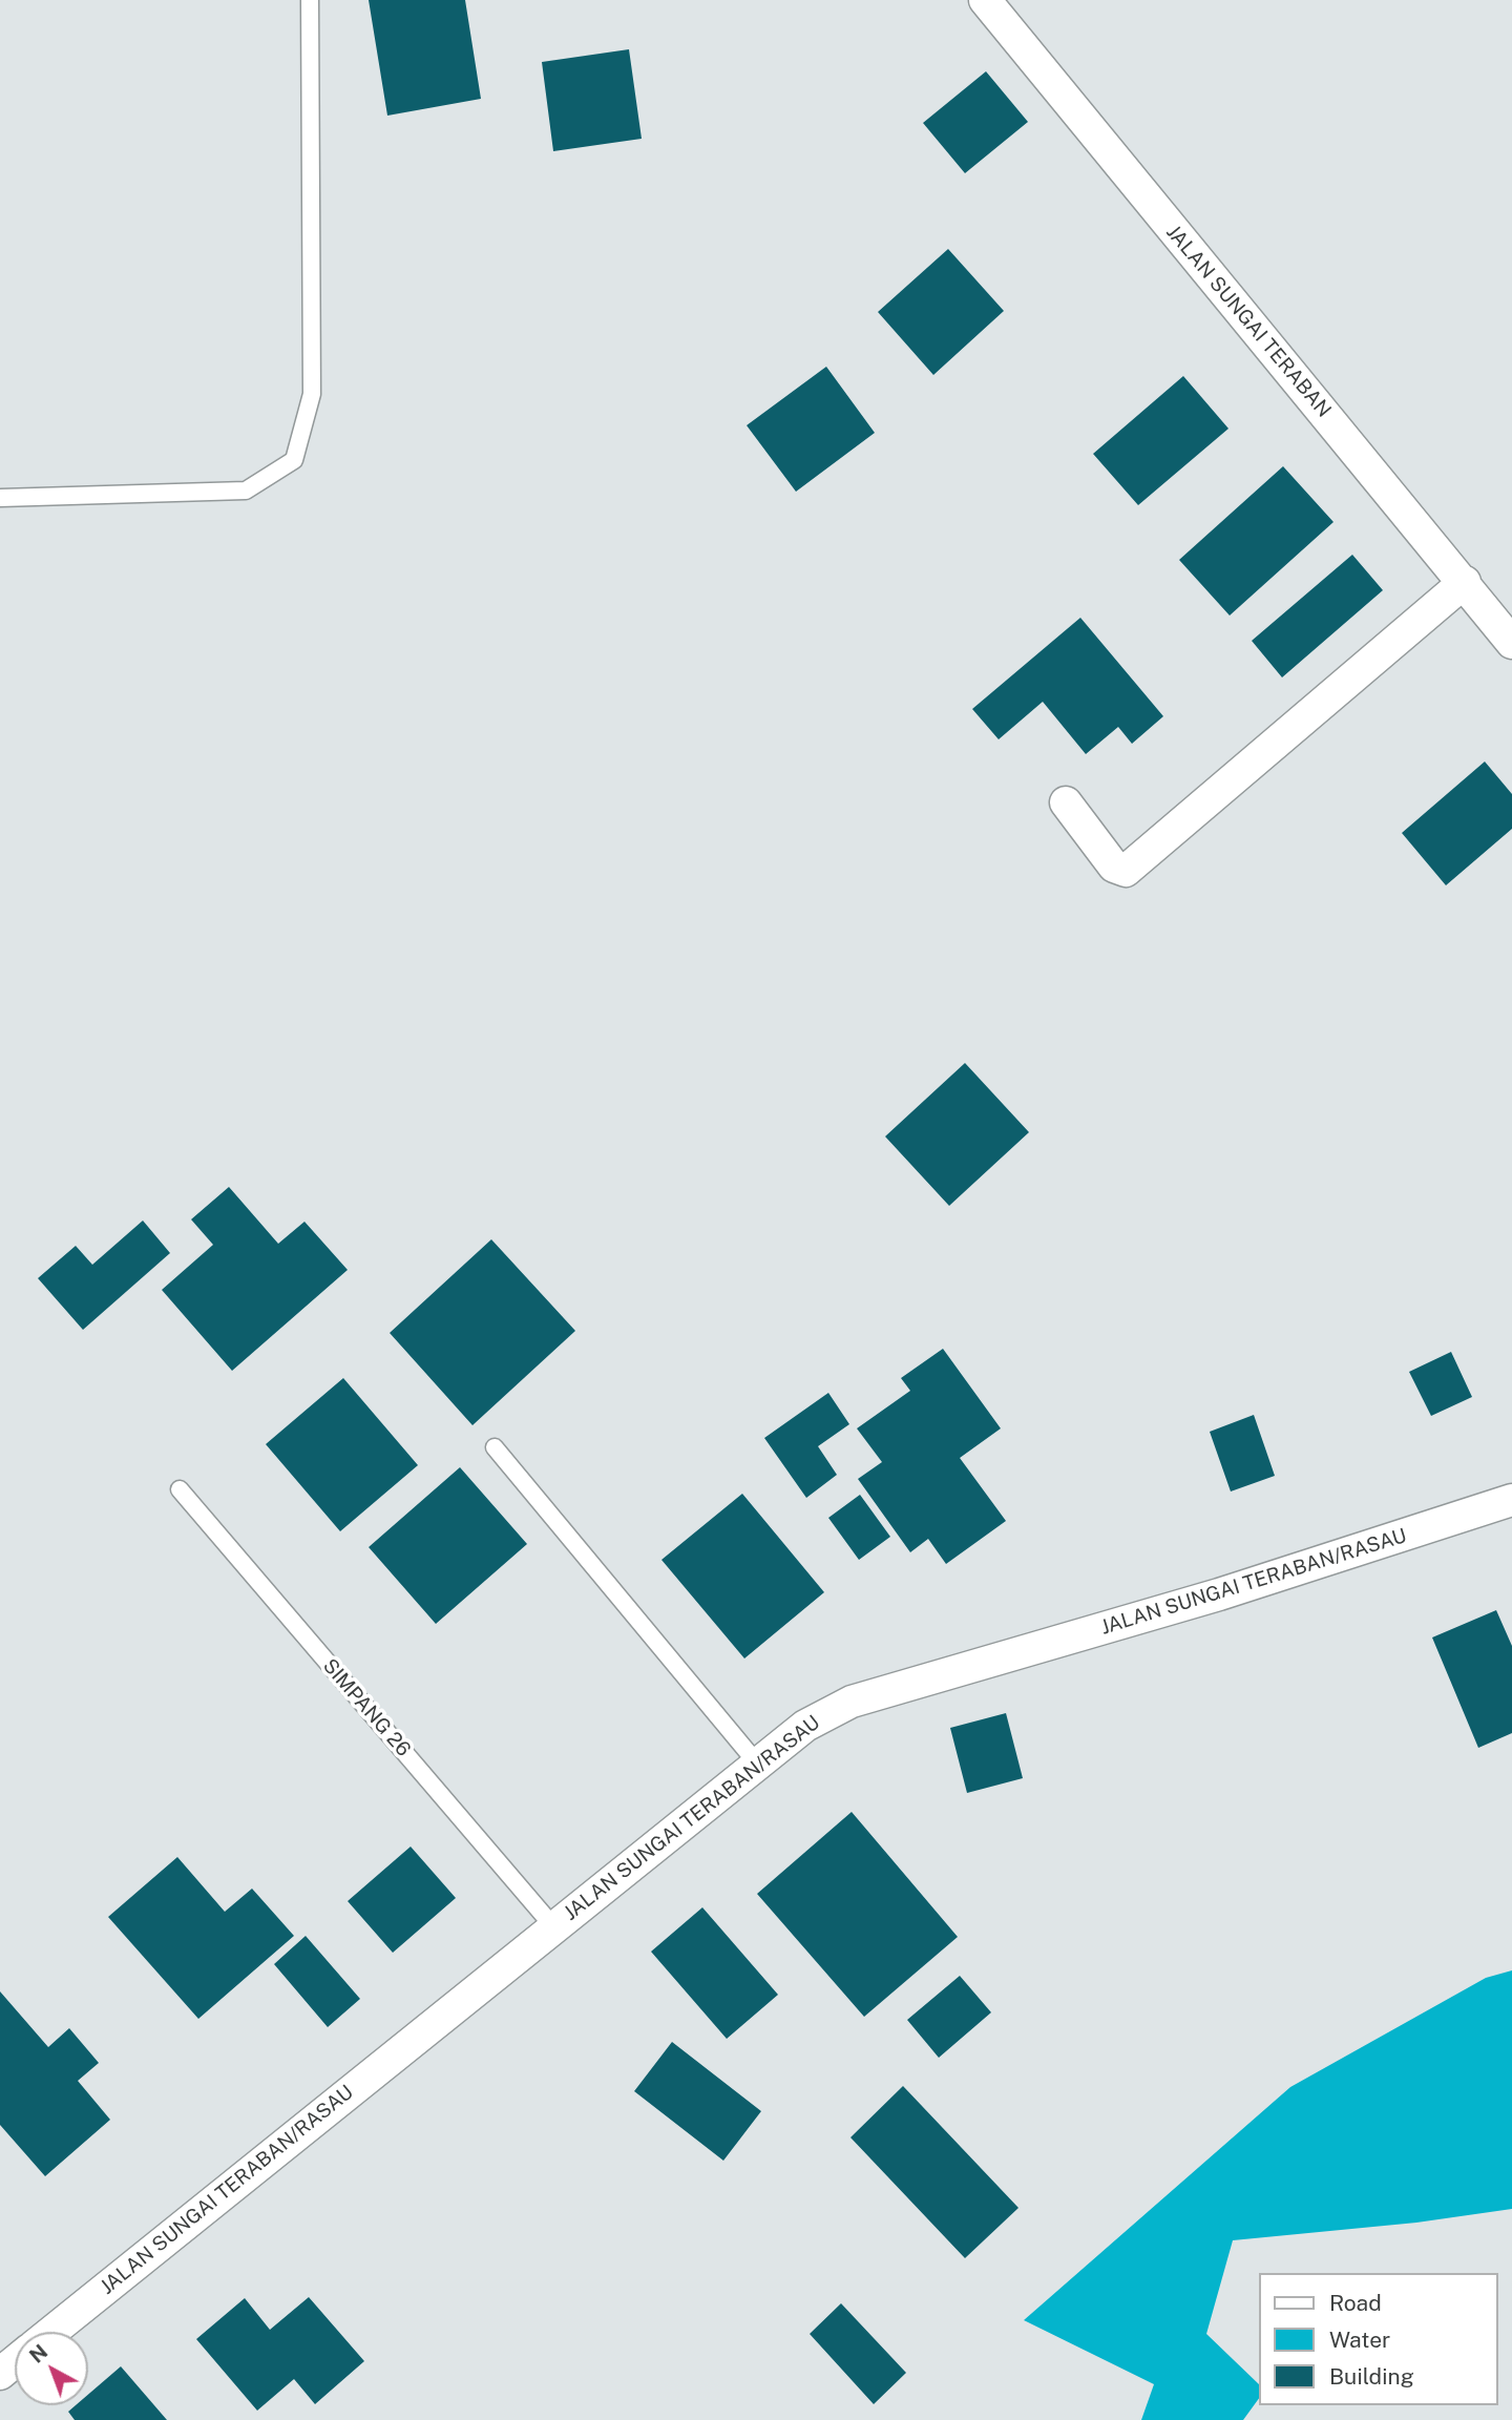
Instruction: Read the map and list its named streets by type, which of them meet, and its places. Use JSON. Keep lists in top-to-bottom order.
{
  "streets": {
    "street": ["JALAN SUNGAI TERABAN", "JALAN SUNGAI TERABAN/RASAU"],
    "lane": ["SIMPANG 26"]
  },
  "crossings": [
    ["JALAN SUNGAI TERABAN/RASAU", "SIMPANG 26"]
  ],
  "legend": ["Road", "Water", "Building"],
  "north": "top left"
}
